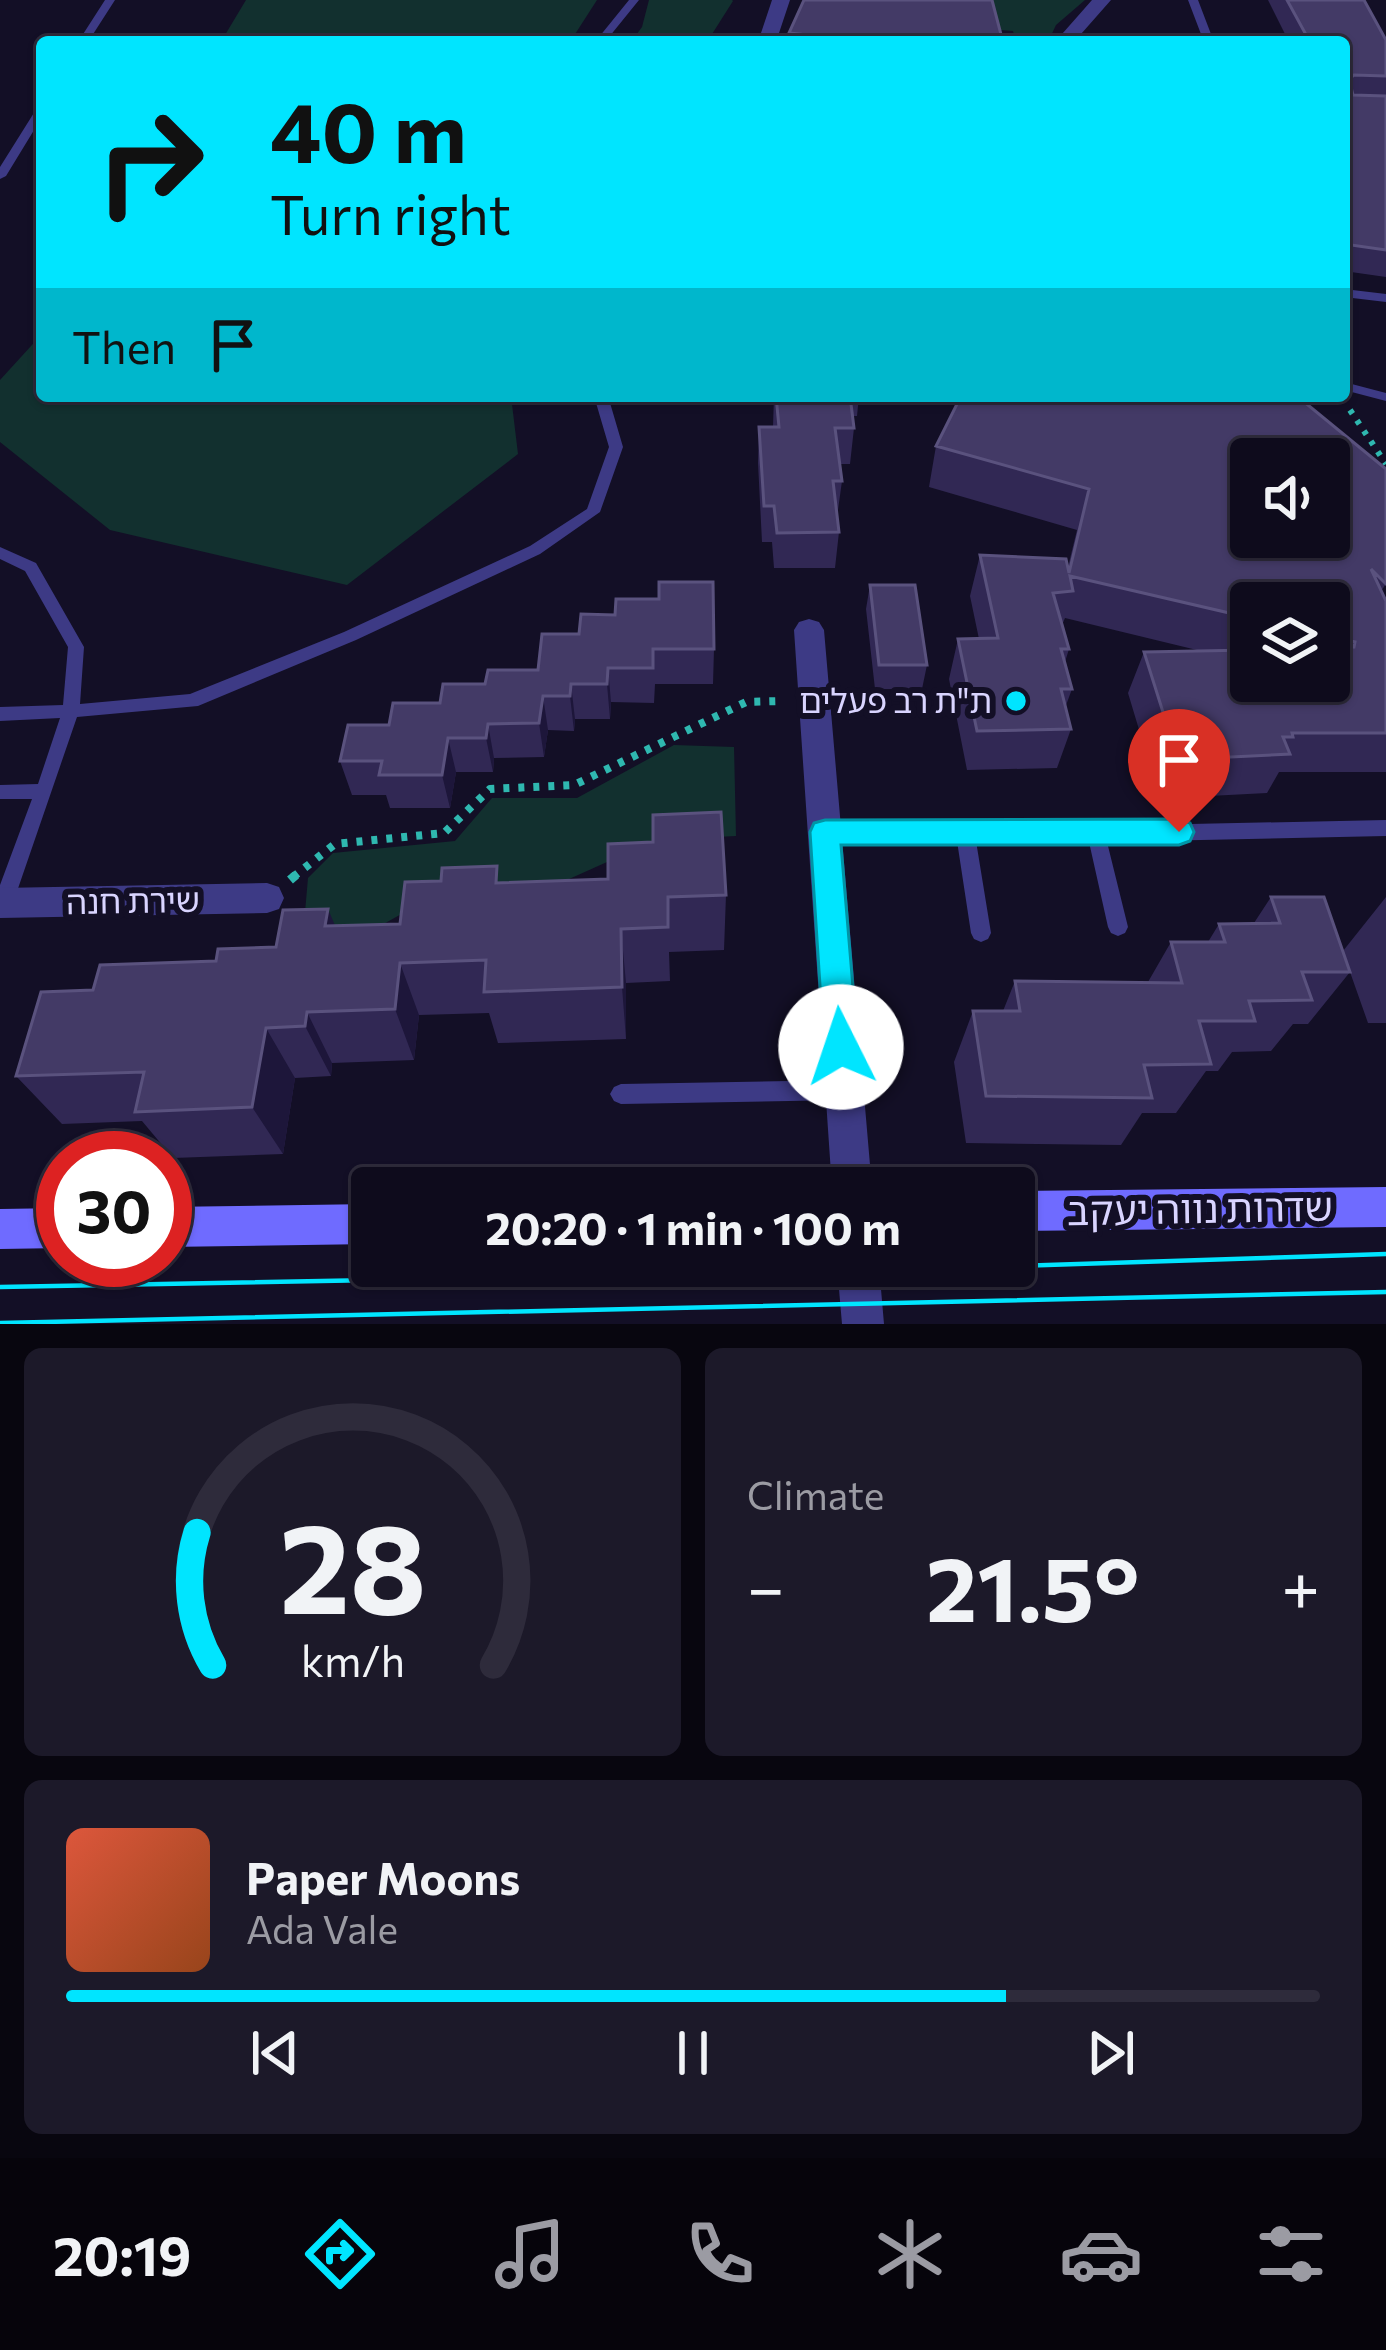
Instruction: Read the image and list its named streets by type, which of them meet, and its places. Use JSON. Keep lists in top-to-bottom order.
{
  "streets": {
    "street": ["שירת חנה", "שדרות נווה יעקב"]
  },
  "places": ["ת\"ת רב פעלים"],
  "page": {
    "turn": ["40 m", "Turn right"],
    "then": "Then",
    "limit": "30",
    "trip": "20:20 · 1 min · 100 m",
    "tile": "Climate",
    "heat": ["−", "21.5°", "+"],
    "song": ["Paper Moons", "Ada Vale"],
    "tabs": "20:19",
    "gauge": ["28", "km/h"]
  }
}
